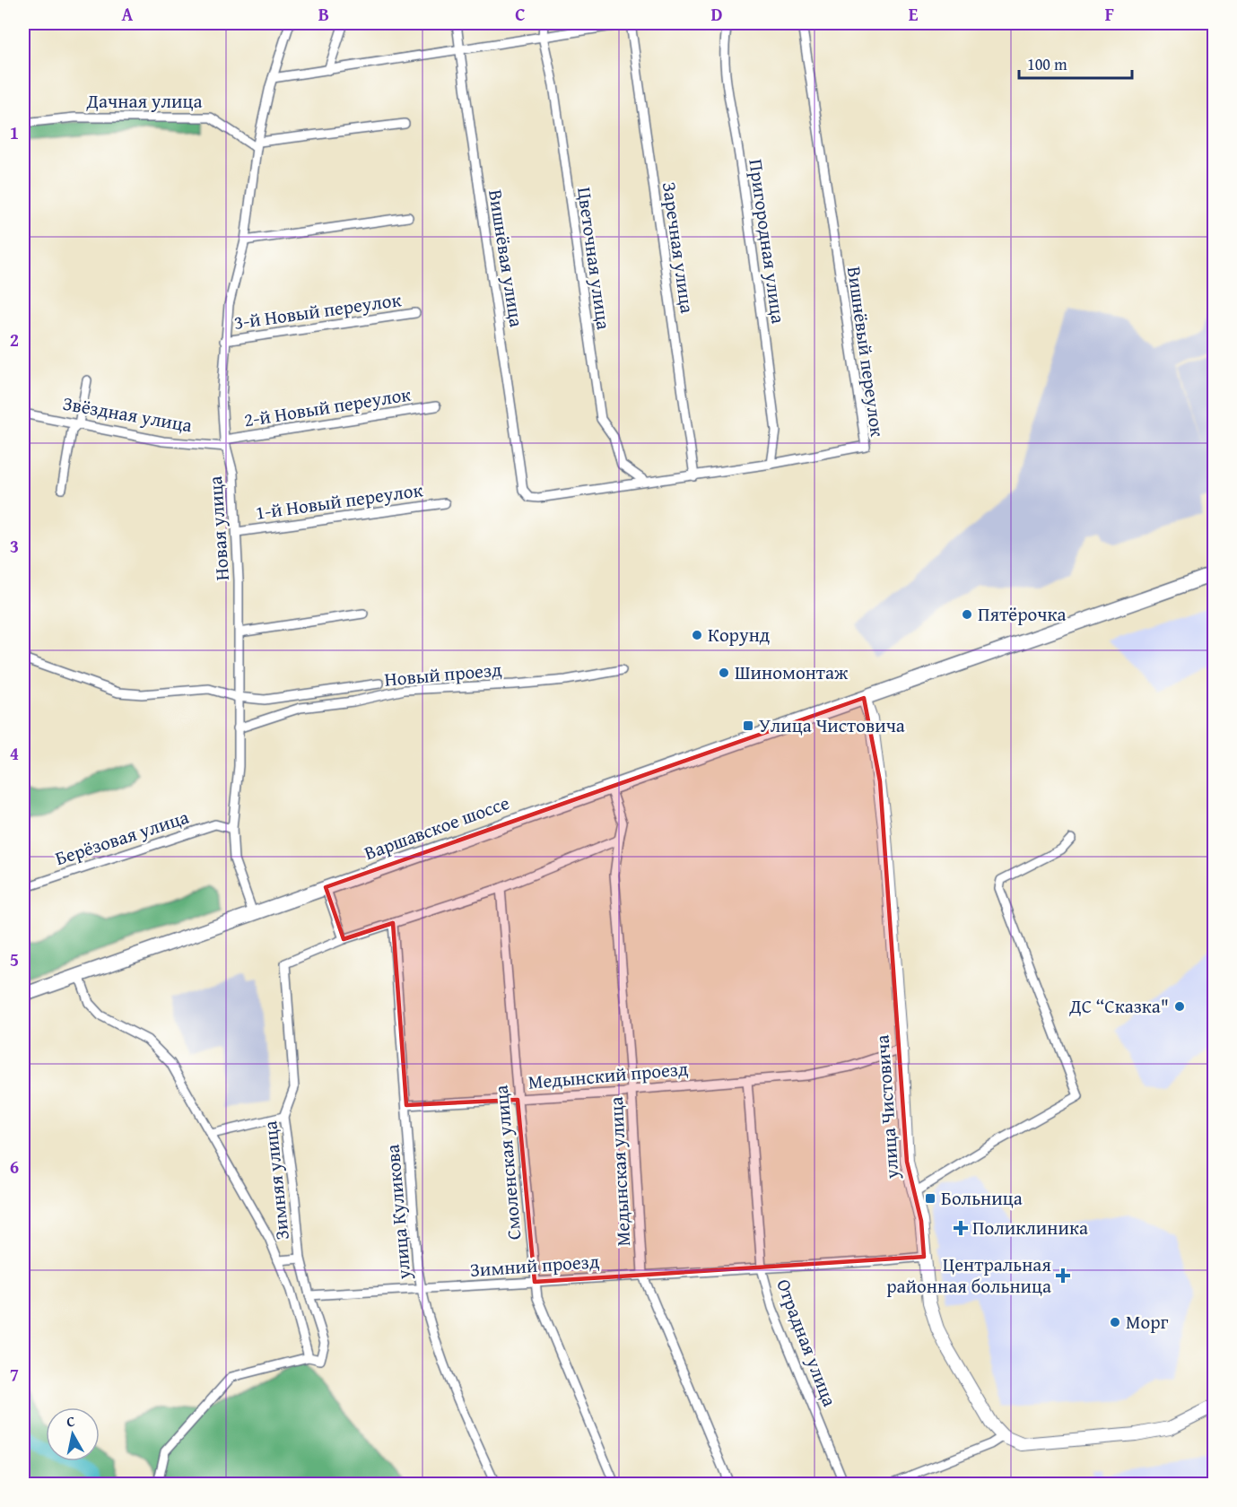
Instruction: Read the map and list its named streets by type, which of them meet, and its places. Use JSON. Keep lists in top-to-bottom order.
{
  "streets": {
    "main road": ["Варшавское шоссе"],
    "street": [
      "Дачная улица",
      "Пригородная улица",
      "Заречная улица",
      "Вишнёвая улица",
      "Цветочная улица",
      "3-й Новый переулок",
      "Вишнёвый переулок",
      "2-й Новый переулок",
      "Звёздная улица",
      "1-й Новый переулок",
      "Новая улица",
      "Новый проезд",
      "Берёзовая улица",
      "Медынский проезд",
      "улица Чистовича",
      "Смоленская улица",
      "Медынская улица",
      "Зимняя улица",
      "улица Куликова",
      "Зимний проезд",
      "Отрадная улица"
    ]
  },
  "crossings": [
    ["Дачная улица", "Новая улица"],
    ["Пригородная улица", "Вишнёвый переулок"],
    ["Заречная улица", "Вишнёвый переулок"],
    ["Вишнёвая улица", "Вишнёвый переулок"],
    ["Цветочная улица", "Вишнёвый переулок"],
    ["3-й Новый переулок", "Новая улица"],
    ["2-й Новый переулок", "Звёздная улица"],
    ["2-й Новый переулок", "Новая улица"],
    ["Звёздная улица", "Новая улица"],
    ["1-й Новый переулок", "Новая улица"],
    ["Новая улица", "Новый проезд"],
    ["Новая улица", "Варшавское шоссе"],
    ["Новая улица", "Берёзовая улица"],
    ["Варшавское шоссе", "улица Чистовича"],
    ["Варшавское шоссе", "Медынская улица"],
    ["Медынский проезд", "улица Чистовича"],
    ["Медынский проезд", "Смоленская улица"],
    ["Медынский проезд", "Медынская улица"],
    ["Медынский проезд", "улица Куликова"],
    ["Медынский проезд", "Отрадная улица"],
    ["улица Чистовича", "Зимний проезд"],
    ["Смоленская улица", "Зимний проезд"],
    ["Медынская улица", "Зимний проезд"],
    ["Зимняя улица", "Зимний проезд"],
    ["улица Куликова", "Зимний проезд"],
    ["Зимний проезд", "Отрадная улица"]
  ],
  "places": {
    "other": [
      "Пятёрочка",
      "Корунд",
      "Шиномонтаж",
      "ДС “Сказка\"",
      "Морг"
    ],
    "transit": ["Улица Чистовича", "Больница"],
    "health": ["Поликлиника", "Центральная районная больница"]
  },
  "scale_bar": "100 m",
  "north": "top",
  "grid": {
    "columns": [
      "A",
      "B",
      "C",
      "D",
      "E",
      "F"
    ],
    "rows": [
      "1",
      "2",
      "3",
      "4",
      "5",
      "6",
      "7"
    ]
  }
}
